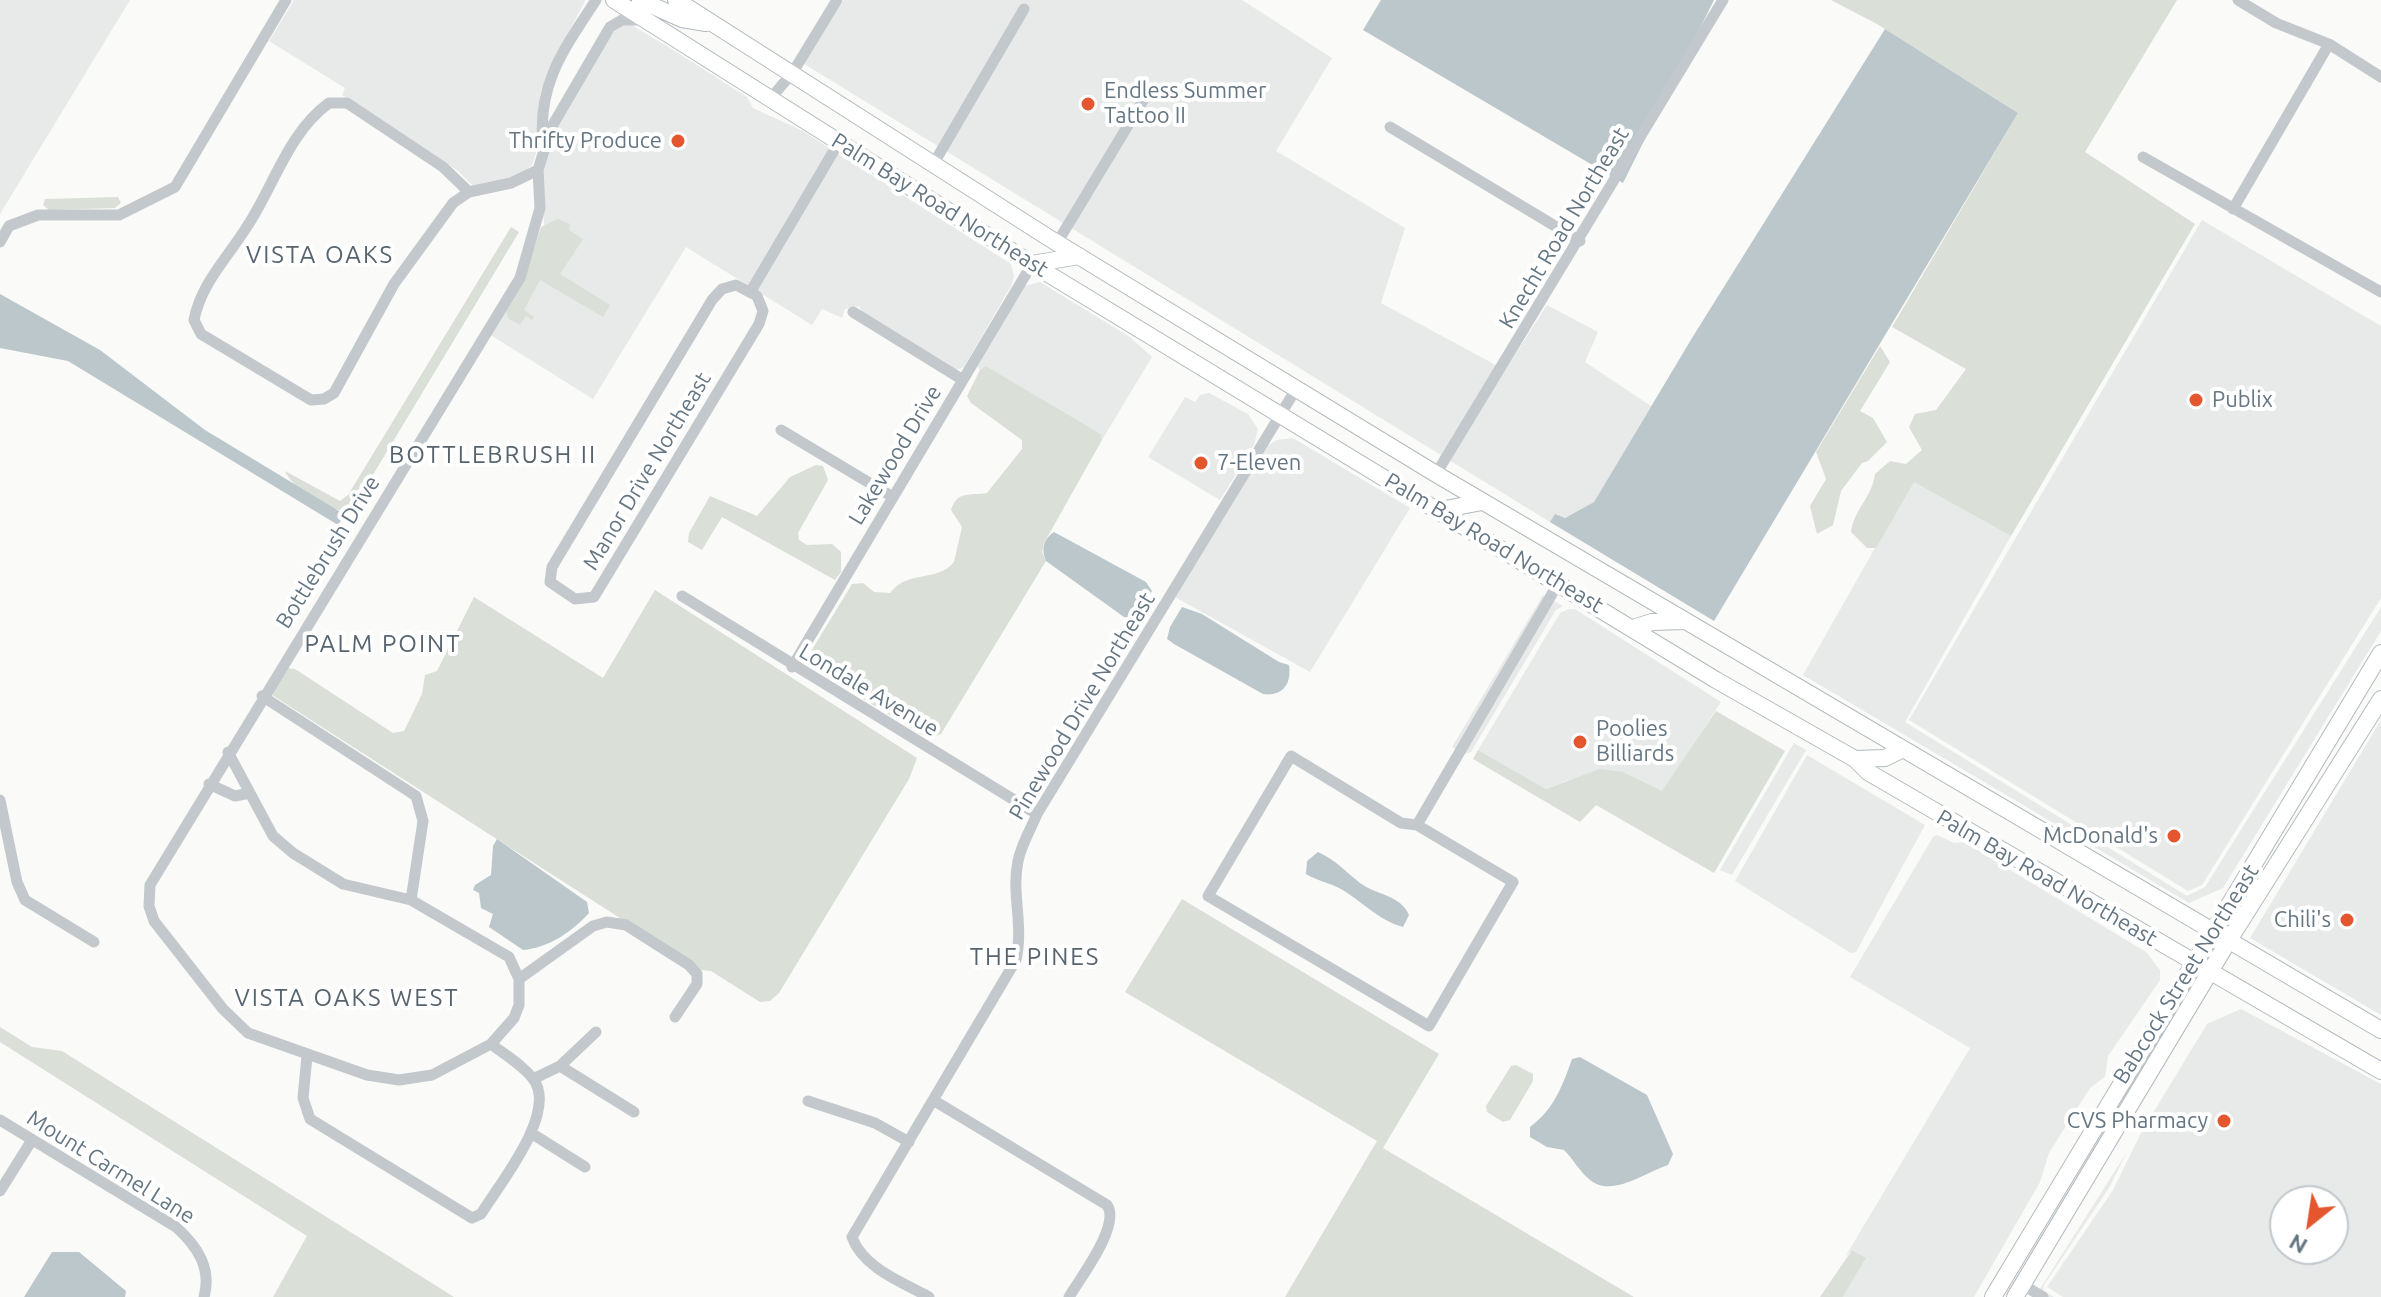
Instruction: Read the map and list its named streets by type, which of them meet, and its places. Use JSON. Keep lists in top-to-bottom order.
{
  "streets": {
    "main road": ["Palm Bay Road Northeast", "Babcock Street Northeast"],
    "street": [
      "Knecht Road Northeast",
      "Lakewood Drive",
      "Manor Drive Northeast",
      "Bottlebrush Drive",
      "Londale Avenue",
      "Pinewood Drive Northeast",
      "Mount Carmel Lane"
    ]
  },
  "crossings": [
    ["Palm Bay Road Northeast", "Knecht Road Northeast"],
    ["Palm Bay Road Northeast", "Lakewood Drive"],
    ["Palm Bay Road Northeast", "Bottlebrush Drive"],
    ["Palm Bay Road Northeast", "Pinewood Drive Northeast"],
    ["Palm Bay Road Northeast", "Babcock Street Northeast"],
    ["Lakewood Drive", "Londale Avenue"],
    ["Londale Avenue", "Pinewood Drive Northeast"]
  ],
  "districts": [
    "VISTA OAKS",
    "BOTTLEBRUSH II",
    "PALM POINT",
    "THE PINES",
    "VISTA OAKS WEST"
  ],
  "places": [
    "Endless Summer Tattoo II",
    "Thrifty Produce",
    "Publix",
    "7-Eleven",
    "Poolies Billiards",
    "McDonald's",
    "Chili's",
    "CVS Pharmacy"
  ],
  "north": "bottom left"
}
